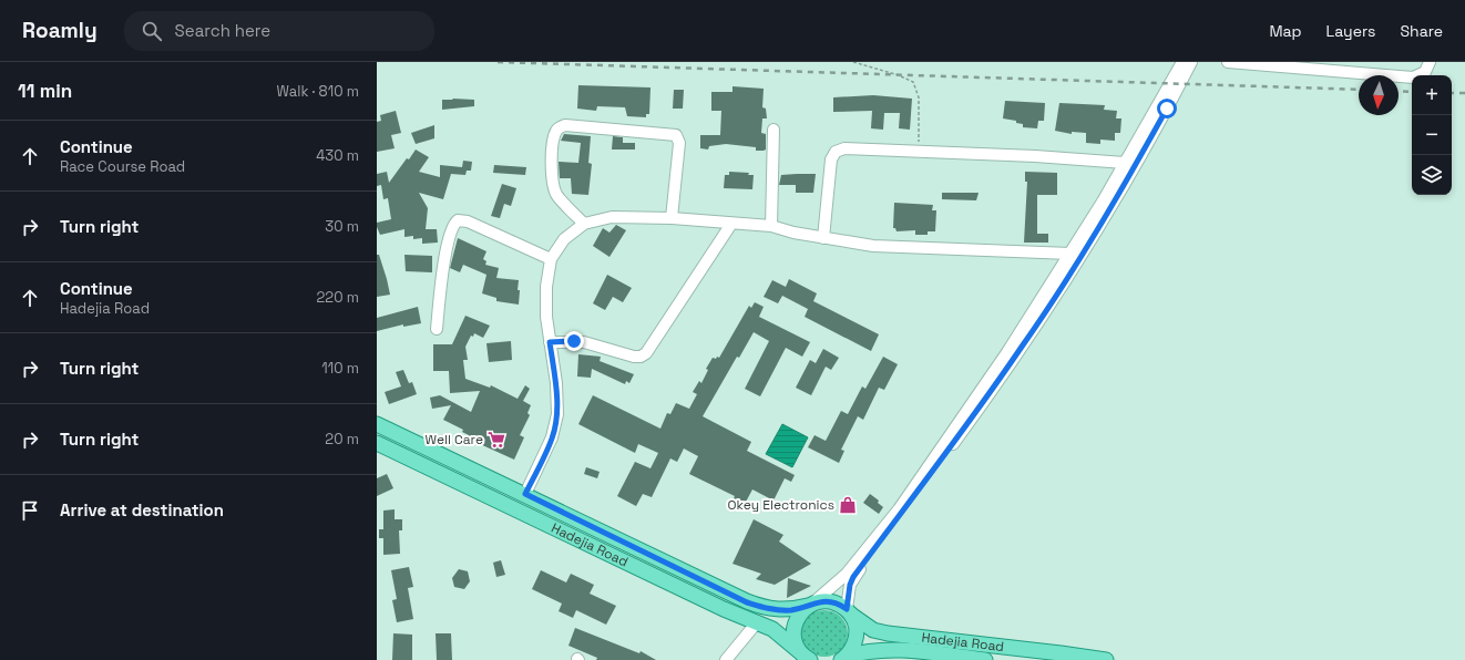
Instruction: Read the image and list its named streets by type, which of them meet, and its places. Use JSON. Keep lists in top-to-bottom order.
{
  "streets": {
    "main road": ["Hadejia Road"]
  },
  "places": {
    "supermarket": ["Well Care"],
    "shop": ["Okey Electronics"]
  },
  "north": "bottom",
  "page": {
    "header": "Roamly",
    "search": "Search here",
    "nav": ["Map", "Layers", "Share"],
    "heading": ["11 min", "Walk · 810 m"],
    "map_buttons": ["+", "−"],
    "list": [
      ["Continue", "Race Course Road", "430 m"],
      ["Turn right", "30 m"],
      ["Continue", "Hadejia Road", "220 m"],
      ["Turn right", "110 m"],
      ["Turn right", "20 m"],
      "Arrive at destination"
    ]
  }
}
